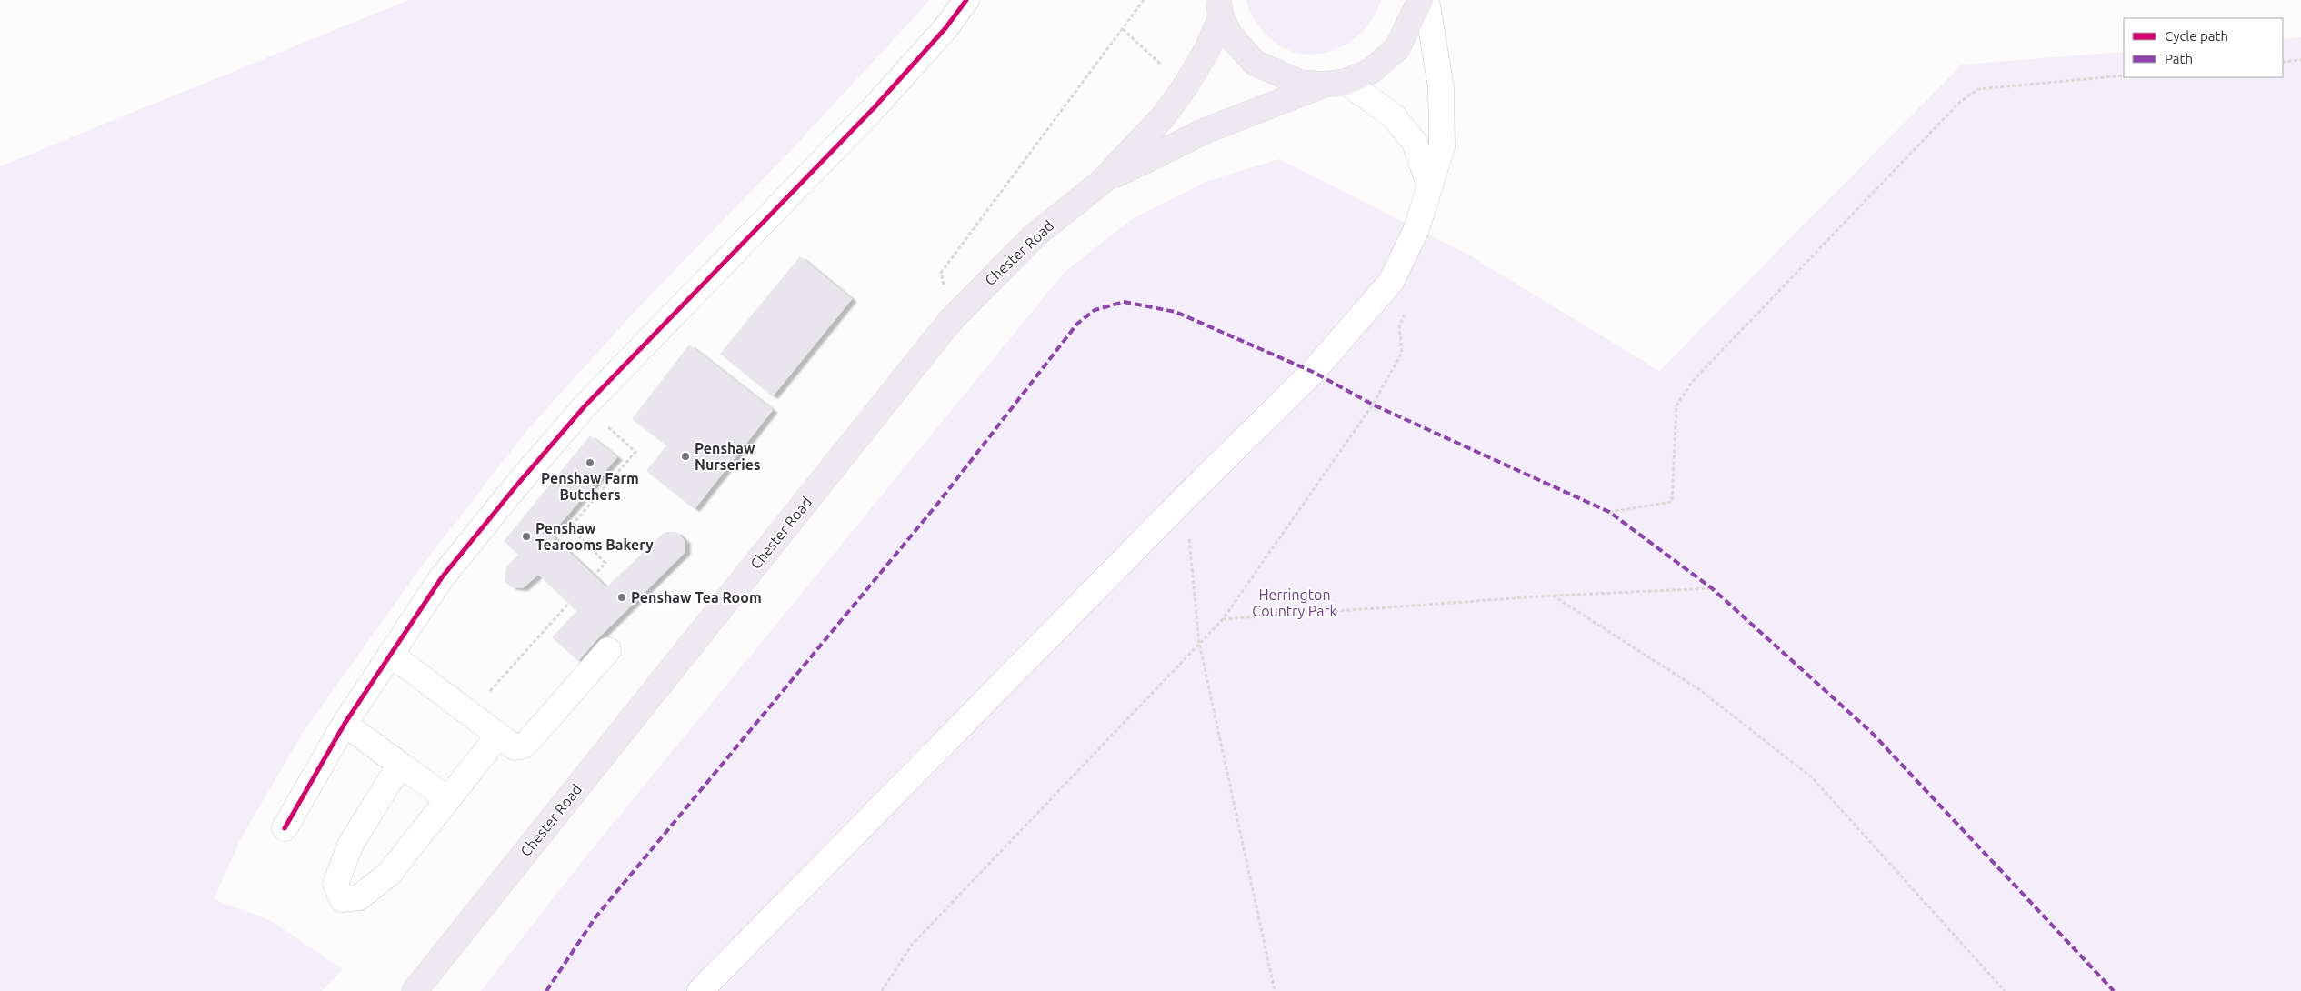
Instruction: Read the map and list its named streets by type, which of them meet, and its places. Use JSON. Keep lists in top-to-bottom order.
{
  "streets": {
    "main road": ["Chester Road"]
  },
  "parks": ["Herrington Country Park"],
  "places": [
    "Penshaw Nurseries",
    "Penshaw Farm Butchers",
    "Penshaw Tearooms Bakery",
    "Penshaw Tea Room"
  ],
  "legend": ["Cycle path", "Path"]
}
